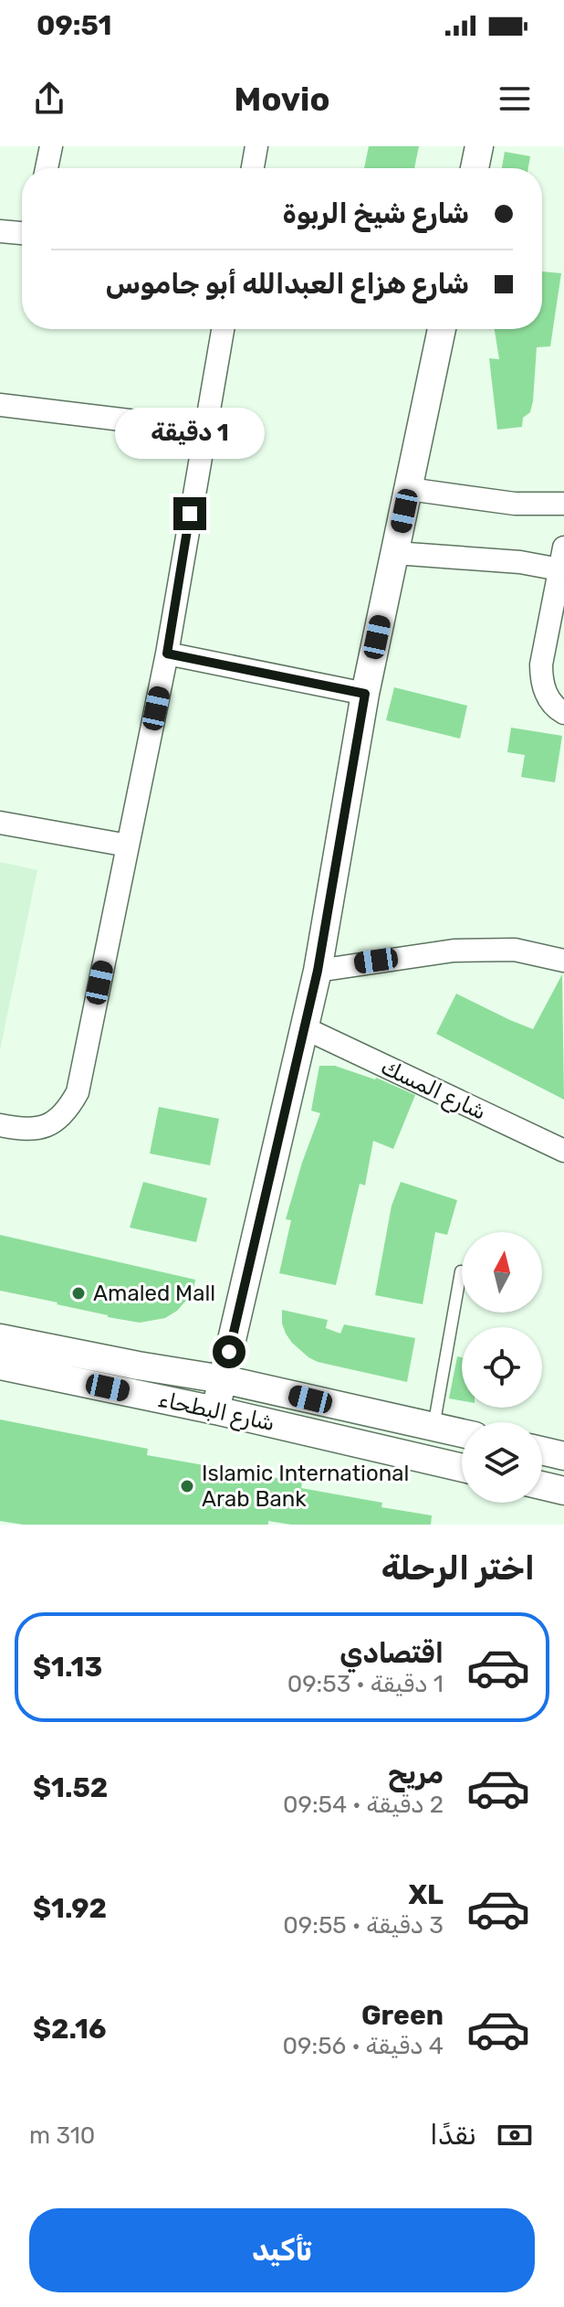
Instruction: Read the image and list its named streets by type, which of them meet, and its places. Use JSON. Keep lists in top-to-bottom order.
{
  "streets": {
    "street": ["شارع المسك", "شارع البطحاء"]
  },
  "places": ["Amaled Mall", "Islamic International Arab Bank"],
  "north": "top",
  "page": {
    "status": "09:51",
    "header": "Movio",
    "banner": ["شارع شيخ الربوة", "شارع هزاع العبدالله أبو جاموس"],
    "bubble": "1 دقيقة",
    "heading": "اختر الرحلة",
    "list": [
      {
        "name": "اقتصادي",
        "note": "1 دقيقة · 09:53",
        "value": "$1.13"
      },
      {
        "name": "مريح",
        "note": "2 دقيقة · 09:54",
        "value": "$1.52"
      },
      {
        "name": "XL",
        "note": "3 دقيقة · 09:55",
        "value": "$1.92"
      },
      {
        "name": "Green",
        "note": "4 دقيقة · 09:56",
        "value": "$2.16"
      }
    ],
    "pay": ["نقدًا", "310 m"],
    "buttons": "تأكيد"
  }
}
